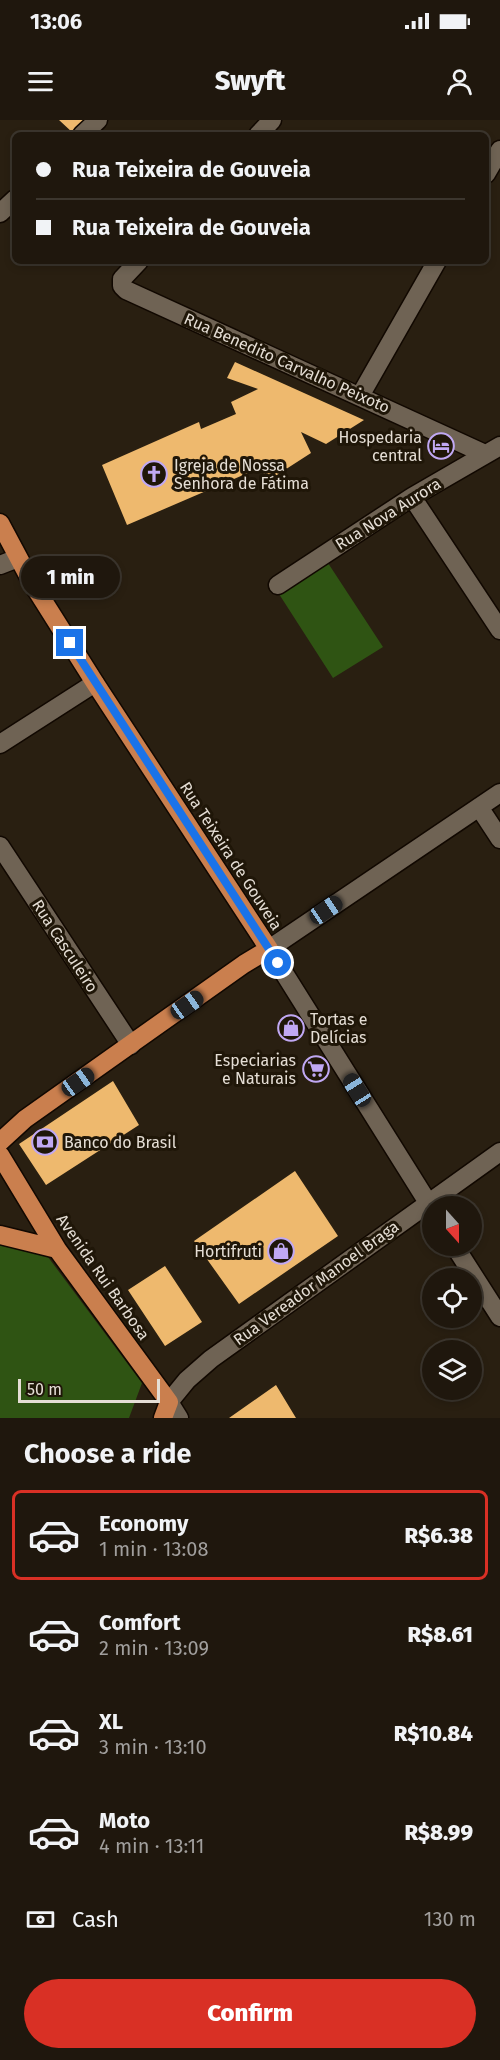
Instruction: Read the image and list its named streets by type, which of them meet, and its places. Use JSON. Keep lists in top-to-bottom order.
{
  "streets": {
    "highway": ["Rua Teixeira de Gouveia", "Avenida Rui Barbosa"],
    "street": [
      "Rua Benedito Carvalho Peixoto",
      "Rua Nova Aurora",
      "Rua Casculeiro",
      "Rua Vereador Manoel Braga"
    ]
  },
  "crossings": [
    ["Rua Benedito Carvalho Peixoto", "Rua Nova Aurora"],
    ["Avenida Rui Barbosa", "Rua Vereador Manoel Braga"]
  ],
  "places": {
    "hotel": ["Hospedaria central"],
    "church": ["Igreja de Nossa Senhora de Fátima"],
    "shop": ["Tortas e Delícias", "Hortifruti"],
    "supermarket": ["Especiarias e Naturais"],
    "bank": ["Banco do Brasil"]
  },
  "scale_bar": "50 m",
  "north": "bottom",
  "page": {
    "status": "13:06",
    "header": "Swyft",
    "banner": ["Rua Teixeira de Gouveia", "Rua Teixeira de Gouveia"],
    "bubble": "1 min",
    "scale": "50 m",
    "heading": "Choose a ride",
    "list": [
      {
        "name": "Economy",
        "note": "1 min · 13:08",
        "value": "R$6.38"
      },
      {
        "name": "Comfort",
        "note": "2 min · 13:09",
        "value": "R$8.61"
      },
      {
        "name": "XL",
        "note": "3 min · 13:10",
        "value": "R$10.84"
      },
      {
        "name": "Moto",
        "note": "4 min · 13:11",
        "value": "R$8.99"
      }
    ],
    "pay": ["Cash", "130 m"],
    "buttons": "Confirm"
  }
}
